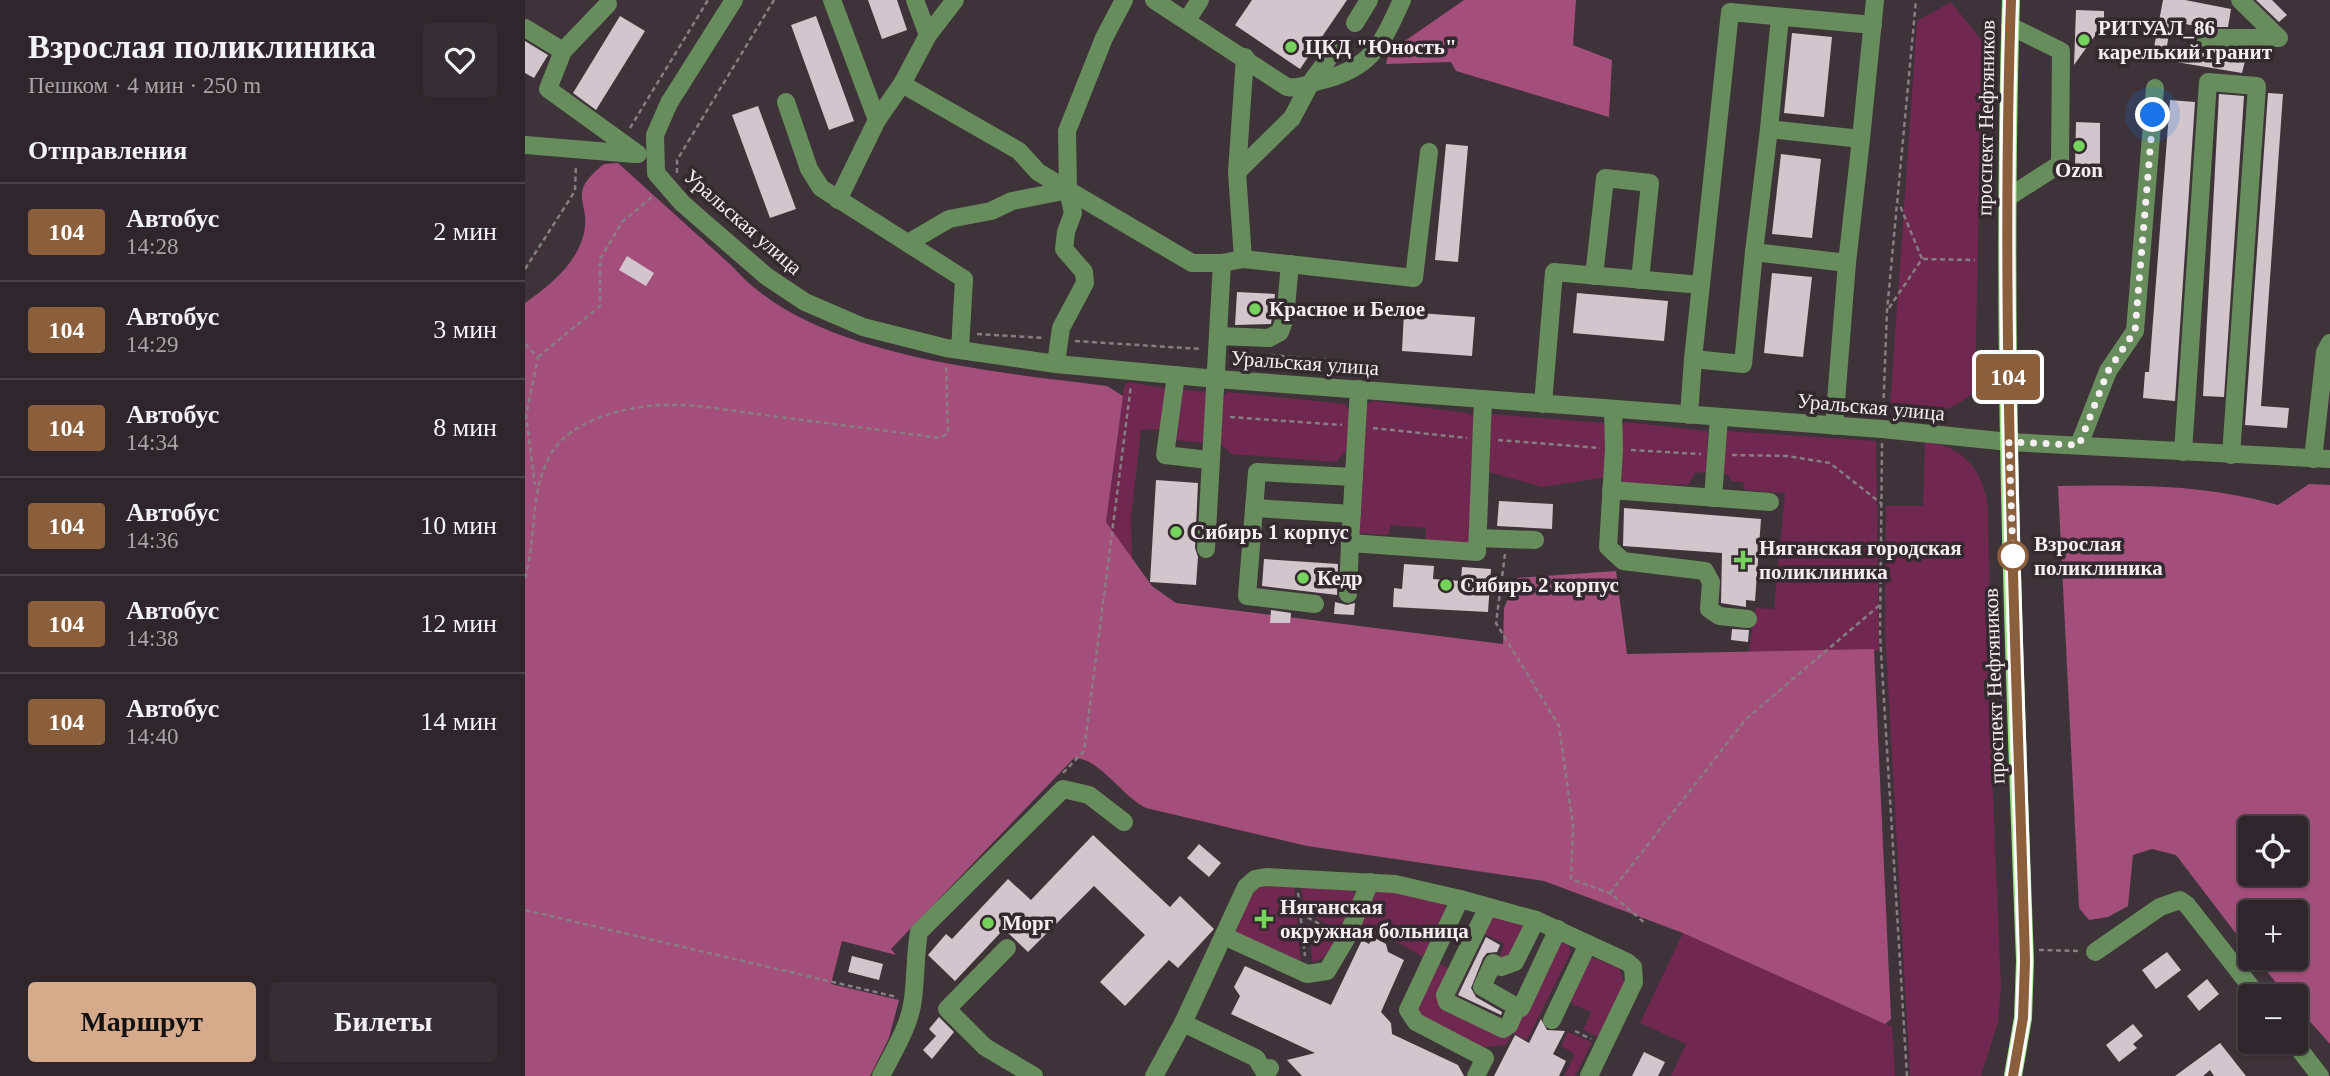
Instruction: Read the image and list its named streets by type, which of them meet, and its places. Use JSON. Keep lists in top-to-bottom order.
{
  "streets": {
    "main road": ["проспект Нефтяников"],
    "street": ["Уральская улица"]
  },
  "crossings": [
    ["проспект Нефтяников", "Уральская улица"]
  ],
  "places": {
    "other": [
      "РИТУАЛ_86 карелький гранит",
      "ЦКД \"Юность\"",
      "Ozon",
      "Красное и Белое",
      "Сибирь 1 корпус",
      "Взрослая поликлиника",
      "Кедр",
      "Сибирь 2 корпус",
      "Морг"
    ],
    "health": ["Няганская городская поликлиника", "Няганская окружная больница"]
  },
  "lines": ["bus line 104"],
  "page": {
    "heading": [
      ["Взрослая поликлиника", "Пешком · 4 мин · 250 m"],
      "Отправления"
    ],
    "on_map": "104",
    "list": [
      {
        "mark": "104",
        "name": "Автобус",
        "note": "14:28",
        "value": "2 мин"
      },
      {
        "mark": "104",
        "name": "Автобус",
        "note": "14:29",
        "value": "3 мин"
      },
      {
        "mark": "104",
        "name": "Автобус",
        "note": "14:34",
        "value": "8 мин"
      },
      {
        "mark": "104",
        "name": "Автобус",
        "note": "14:36",
        "value": "10 мин"
      },
      {
        "mark": "104",
        "name": "Автобус",
        "note": "14:38",
        "value": "12 мин"
      },
      {
        "mark": "104",
        "name": "Автобус",
        "note": "14:40",
        "value": "14 мин"
      }
    ],
    "map_buttons": ["+", "−"],
    "buttons": ["Маршрут", "Билеты"]
  }
}
